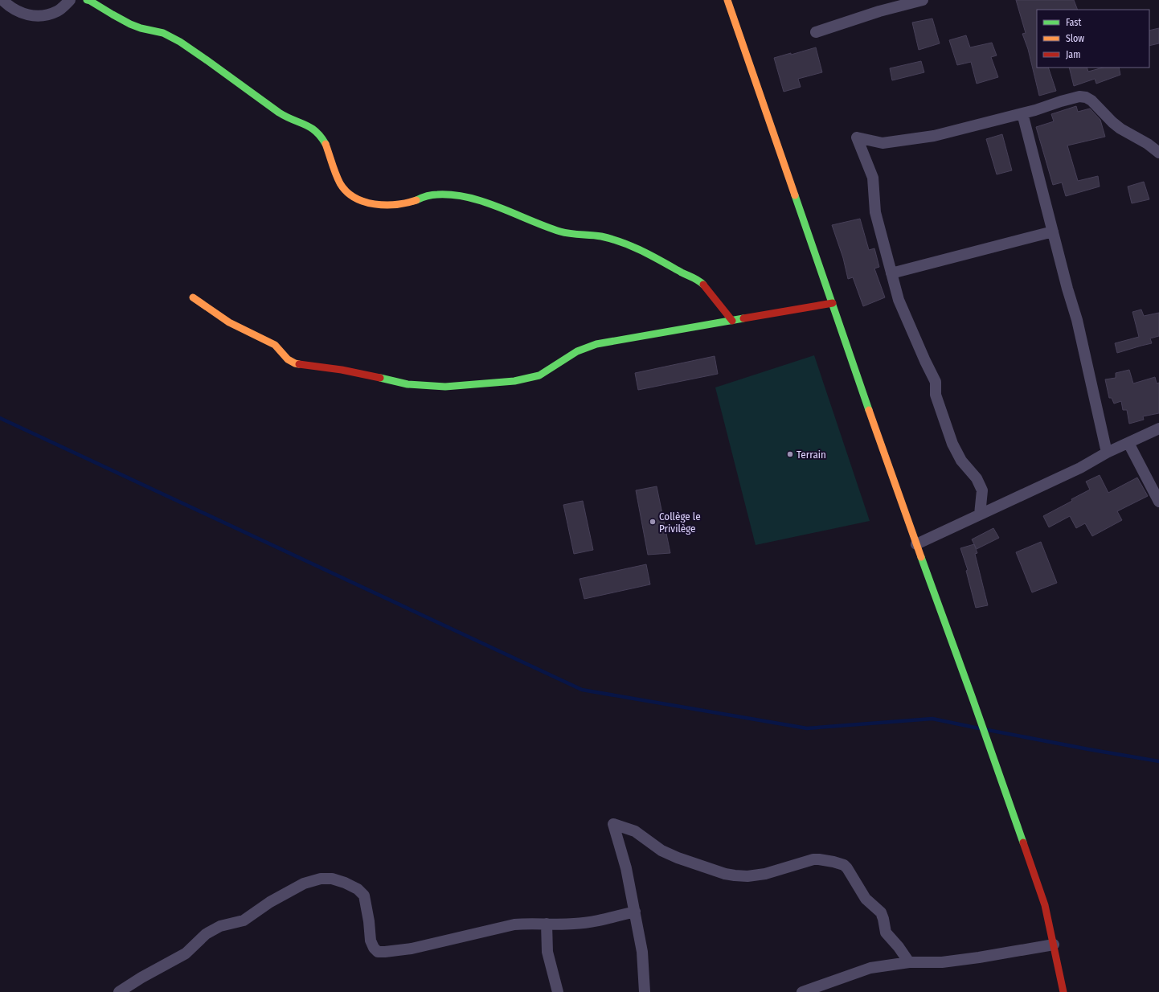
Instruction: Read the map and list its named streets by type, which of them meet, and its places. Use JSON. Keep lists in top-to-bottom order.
{
  "places": ["Terrain", "Collège le Privilège"],
  "legend": ["Fast", "Slow", "Jam"]
}
